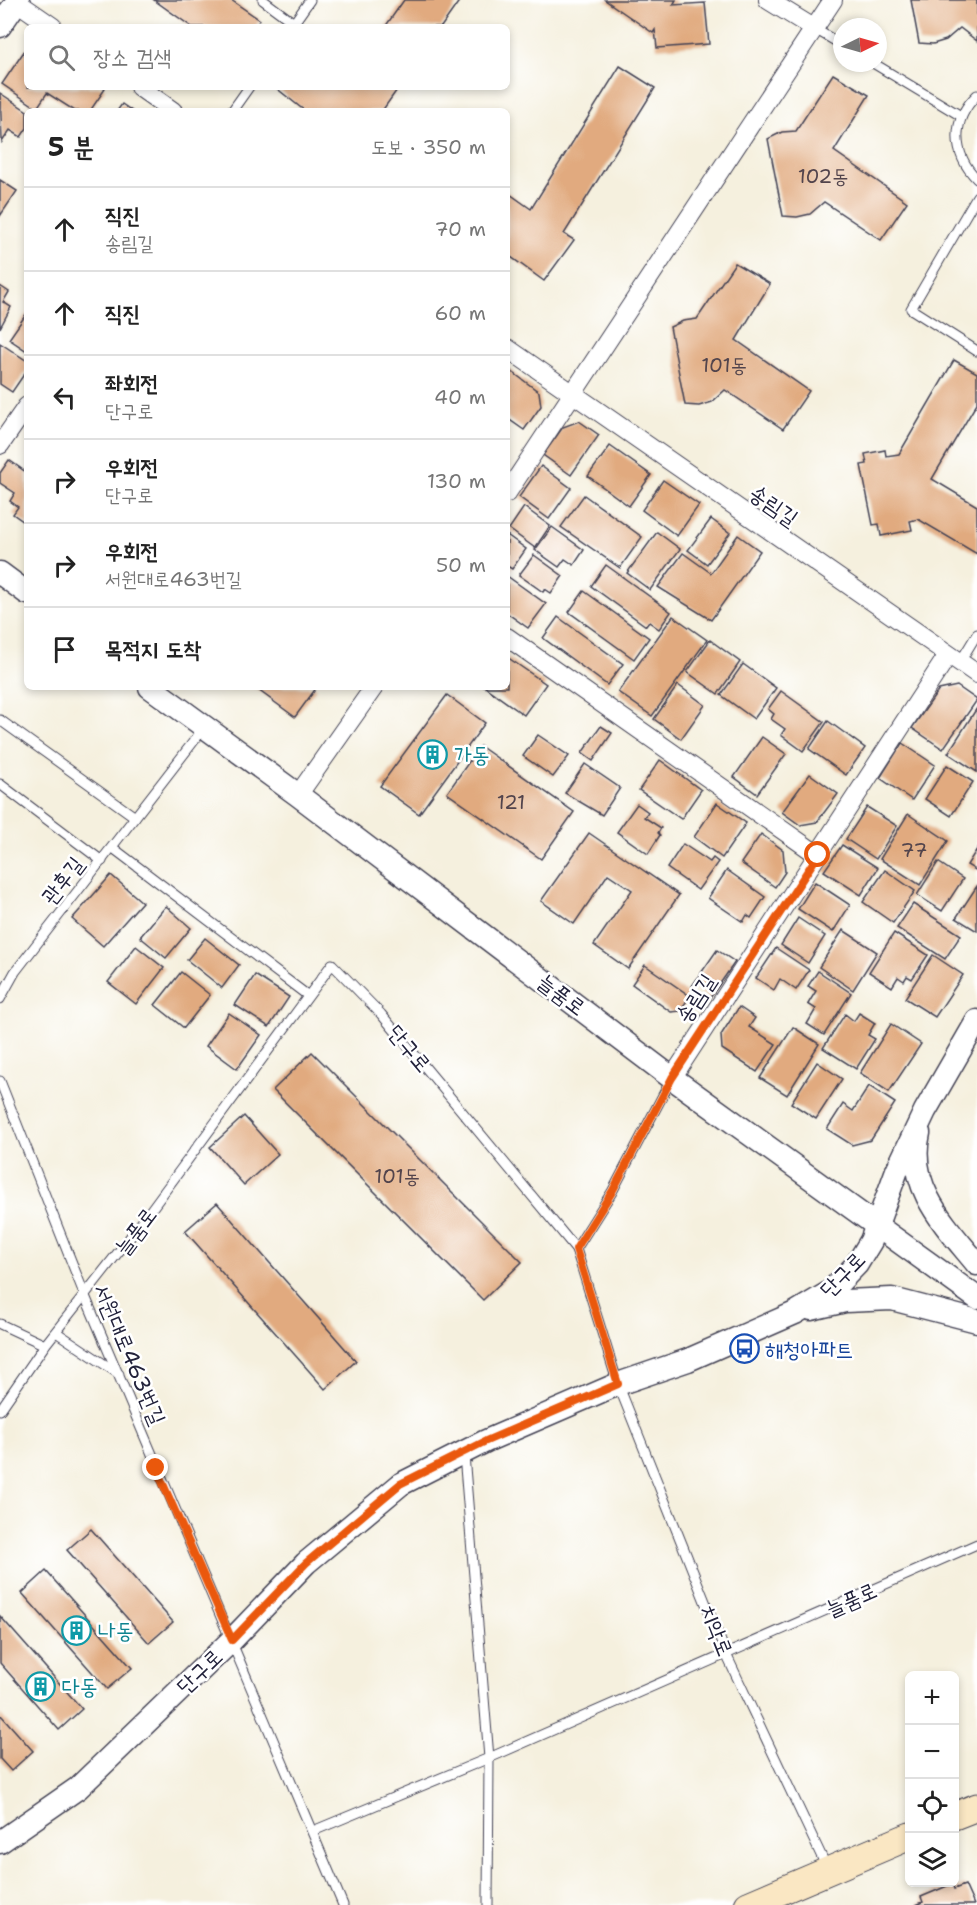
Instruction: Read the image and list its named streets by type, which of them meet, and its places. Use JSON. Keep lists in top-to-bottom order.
{
  "streets": {
    "street": ["송림길", "늘품로", "단구로"],
    "lane": ["관후길", "서원대로463번길", "치악로"]
  },
  "crossings": [
    ["송림길", "늘품로"],
    ["관후길", "늘품로"],
    ["늘품로", "단구로"],
    ["늘품로", "서원대로463번길"],
    ["늘품로", "치악로"],
    ["단구로", "서원대로463번길"],
    ["단구로", "치악로"]
  ],
  "places": {
    "building": ["가동", "나동", "다동"],
    "bus stop": ["해청아파트"]
  },
  "house_numbers": [
    "102동",
    "101동",
    "121",
    "77",
    "101동"
  ],
  "north": "right",
  "page": {
    "search": "장소 검색",
    "heading": ["5 분", "도보 · 350 m"],
    "list": [
      ["직진", "송림길", "70 m"],
      ["직진", "60 m"],
      ["좌회전", "단구로", "40 m"],
      ["우회전", "단구로", "130 m"],
      ["우회전", "서원대로463번길", "50 m"],
      "목적지 도착"
    ],
    "map_buttons": ["+", "−"]
  }
}
